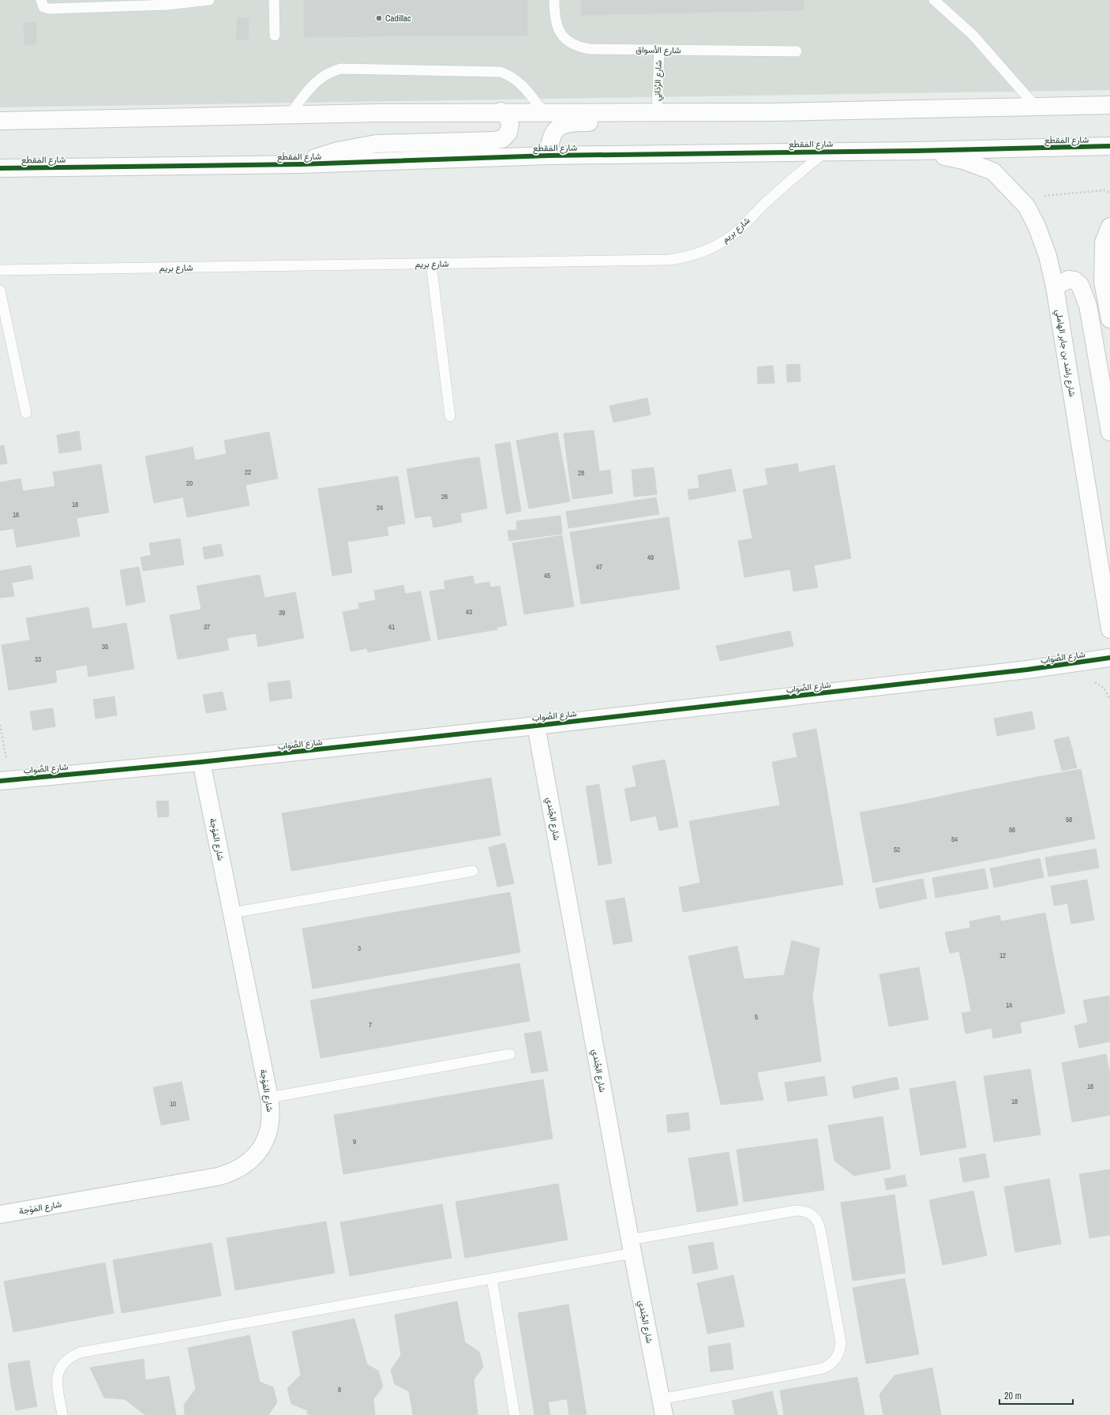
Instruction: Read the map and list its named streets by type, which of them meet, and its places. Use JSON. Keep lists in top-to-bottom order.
{
  "streets": {
    "street": [
      "شارع المَقطَع",
      "شارع راشد بن جابر الهاملي",
      "شارع الصَّواب",
      "شارع الجُندي",
      "شارع المَوْجة"
    ],
    "lane": ["شارع الأسواق", "شارع الرِّدَانِي", "شارع بريم"]
  },
  "crossings": [
    ["شارع الأسواق", "شارع الرِّدَانِي"],
    ["شارع المَقطَع", "شارع بريم"],
    ["شارع المَقطَع", "شارع راشد بن جابر الهاملي"],
    ["شارع الصَّواب", "شارع الجُندي"],
    ["شارع الصَّواب", "شارع المَوْجة"]
  ],
  "places": ["Cadillac"],
  "house_numbers": [
    "22",
    "28",
    "20",
    "26",
    "18",
    "24",
    "16",
    "49",
    "47",
    "45",
    "43",
    "39",
    "37",
    "41",
    "35",
    "33",
    "58",
    "56",
    "54",
    "52",
    "3",
    "12",
    "14",
    "5",
    "7",
    "16",
    "18",
    "10",
    "9",
    "8"
  ],
  "scale_bar": "20 m"
}
